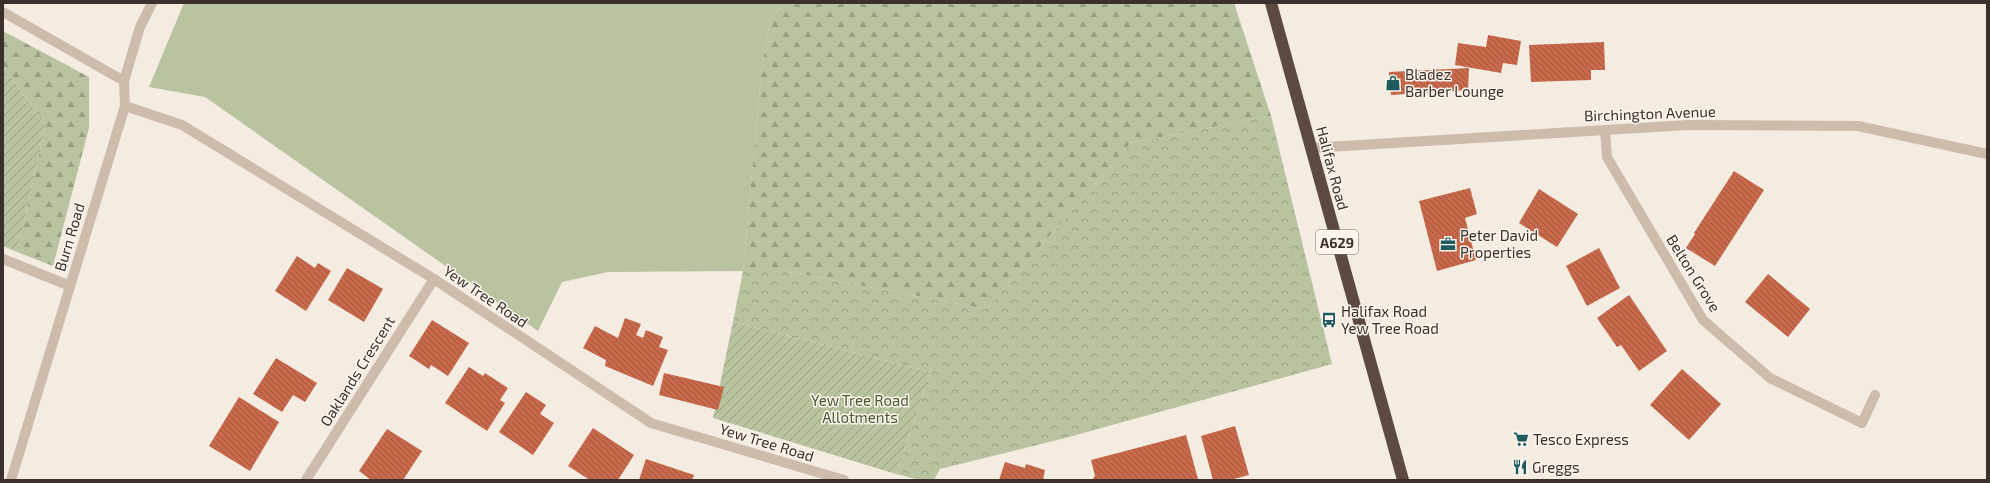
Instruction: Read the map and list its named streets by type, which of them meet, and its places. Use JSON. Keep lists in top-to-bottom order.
{
  "streets": {
    "highway": ["Halifax Road", "A629"],
    "street": [
      "Birchington Avenue",
      "Burn Road",
      "Belton Grove",
      "Yew Tree Road",
      "Oaklands Crescent"
    ]
  },
  "crossings": [
    ["Birchington Avenue", "Halifax Road"],
    ["Birchington Avenue", "Belton Grove"],
    ["Burn Road", "Yew Tree Road"],
    ["Yew Tree Road", "Oaklands Crescent"]
  ],
  "parks": ["Yew Tree Road Allotments"],
  "places": {
    "shop": ["Bladez Barber Lounge"],
    "office": ["Peter David Properties"],
    "bus stop": ["Halifax Road Yew Tree Road"],
    "supermarket": ["Tesco Express"],
    "restaurant": ["Greggs"]
  }
}
